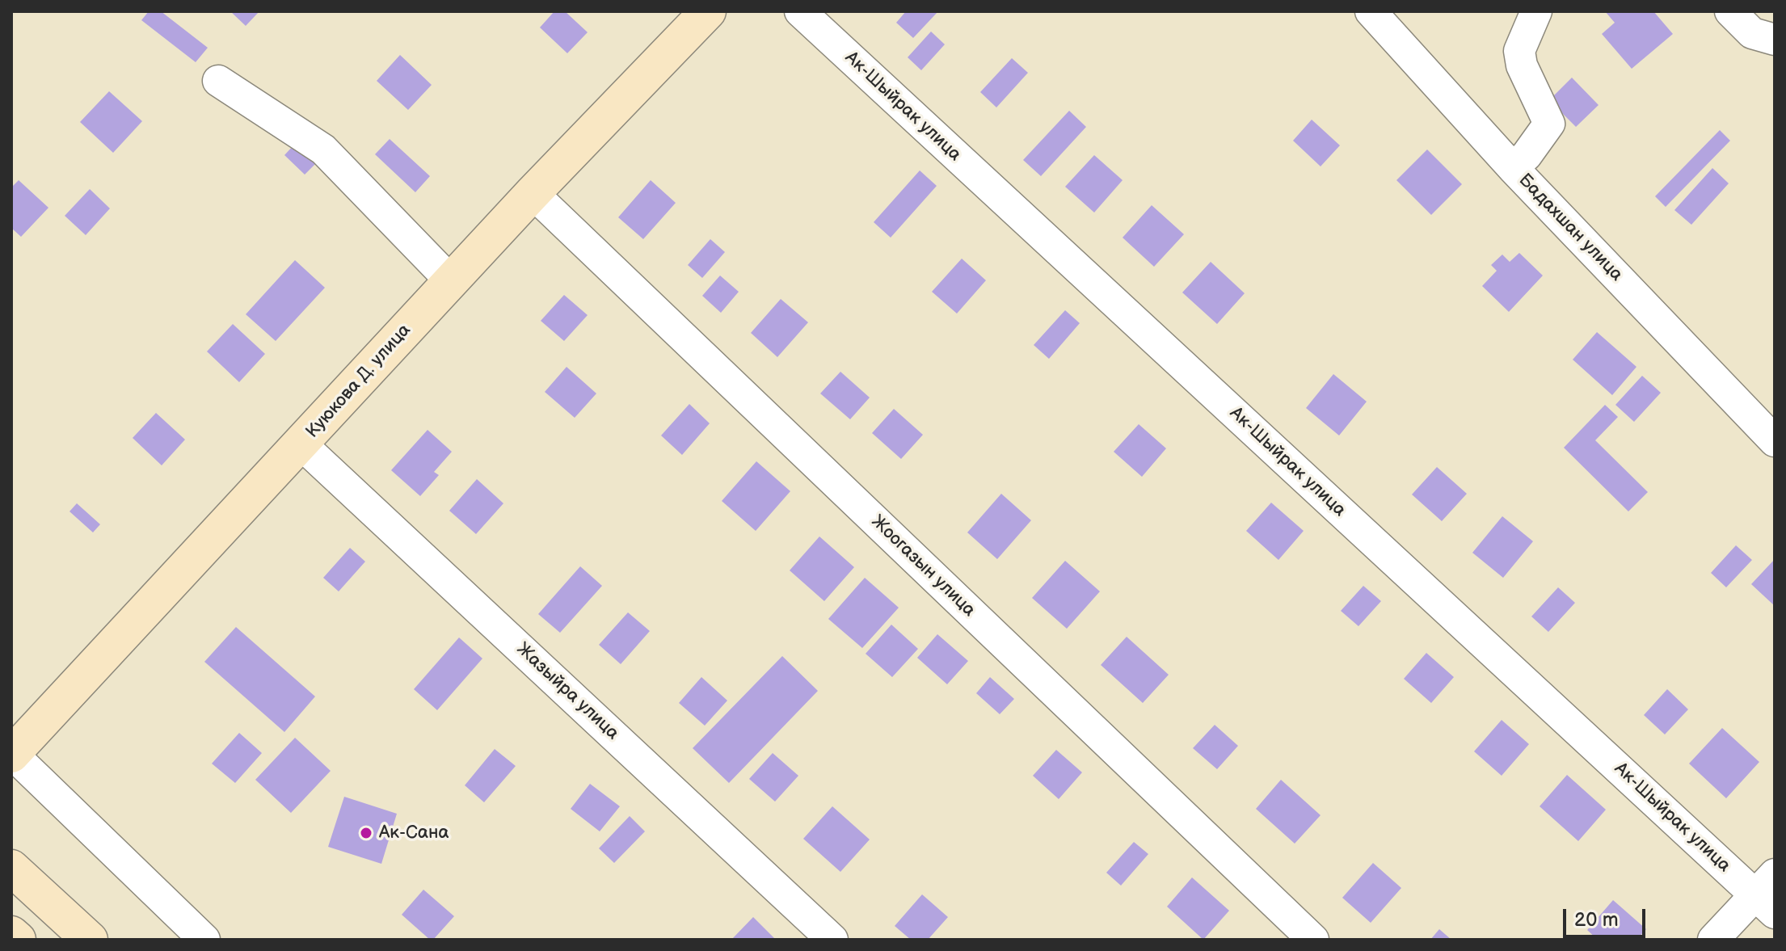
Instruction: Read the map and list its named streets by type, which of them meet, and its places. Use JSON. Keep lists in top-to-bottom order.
{
  "streets": {
    "street": [
      "Ак-Шыйрак улица",
      "Бадахшан улица",
      "Куюкова Д. улица",
      "Жоогазын улица",
      "Жазыйра улица"
    ]
  },
  "crossings": [
    ["Куюкова Д. улица", "Жоогазын улица"],
    ["Куюкова Д. улица", "Жазыйра улица"]
  ],
  "places": ["Ак-Сана"],
  "scale_bar": "20 m"
}
